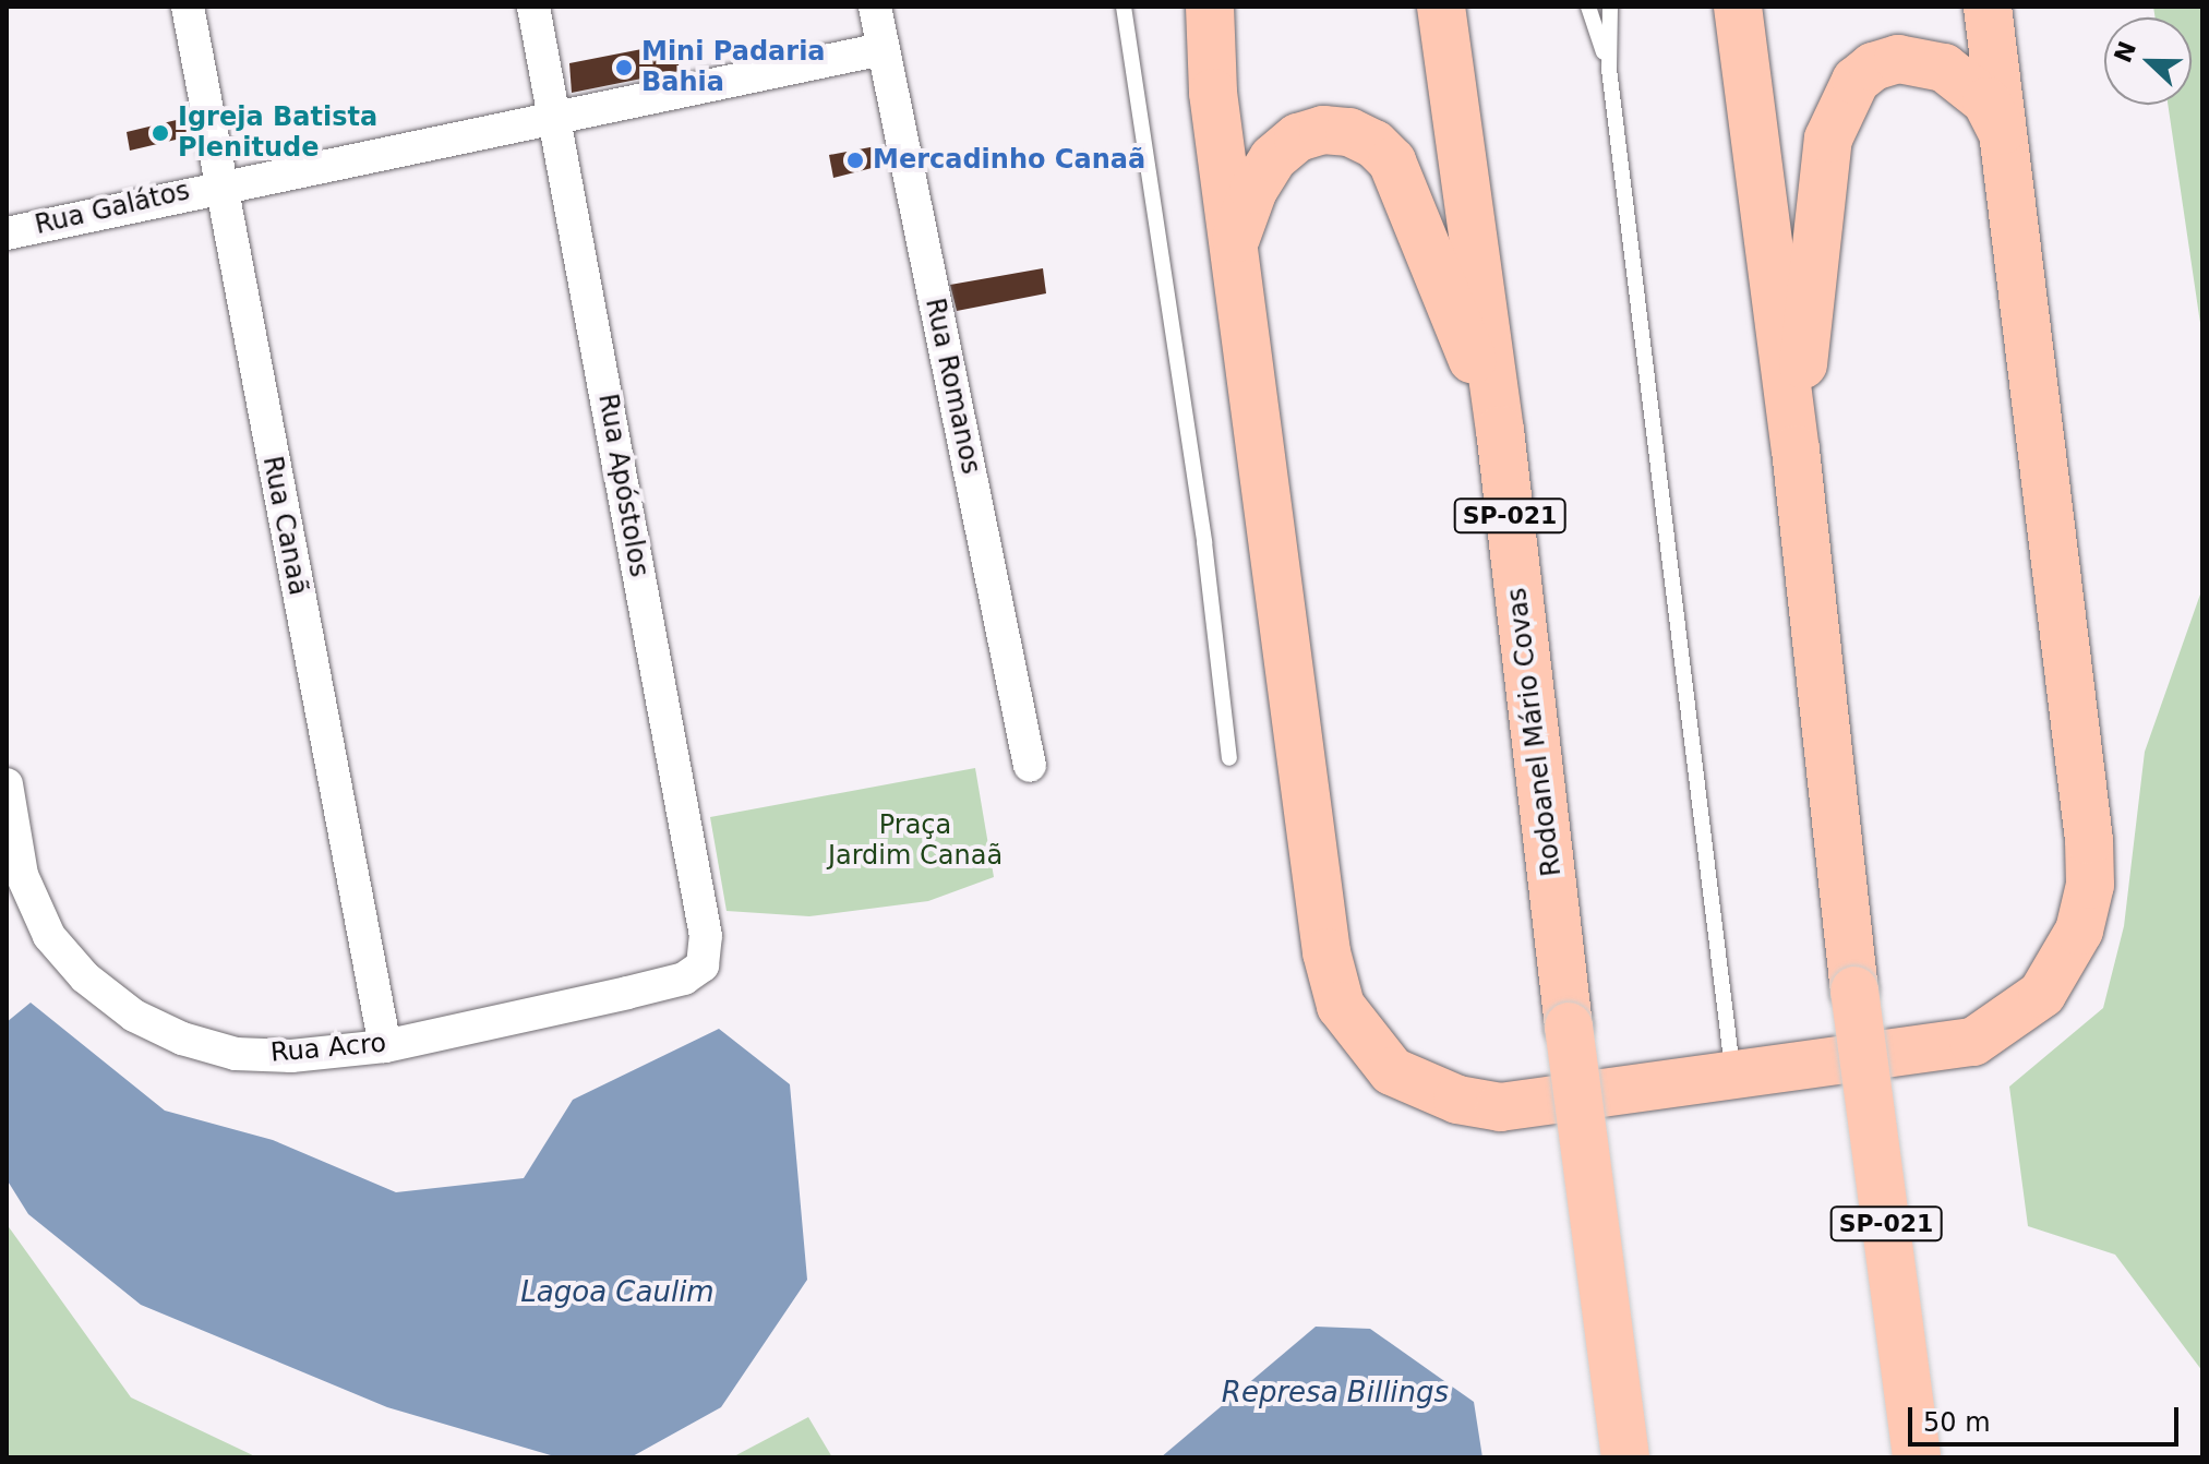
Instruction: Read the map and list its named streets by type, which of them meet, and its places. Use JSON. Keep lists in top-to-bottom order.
{
  "streets": {
    "highway": ["SP-021", "Rodoanel Mário Covas"],
    "street": [
      "Rua Galátos",
      "Rua Romanos",
      "Rua Apóstolos",
      "Rua Canaã",
      "Rua Acro"
    ]
  },
  "crossings": [
    ["Rua Galátos", "Rua Romanos"],
    ["Rua Galátos", "Rua Apóstolos"],
    ["Rua Galátos", "Rua Canaã"],
    ["Rua Apóstolos", "Rua Acro"],
    ["Rua Canaã", "Rua Acro"]
  ],
  "water": ["Lagoa Caulim", "Represa Billings"],
  "parks": ["Praça Jardim Canaã"],
  "places": ["Mini Padaria Bahia", "Igreja Batista Plenitude", "Mercadinho Canaã"],
  "scale_bar": "50 m",
  "north": "left"
}
